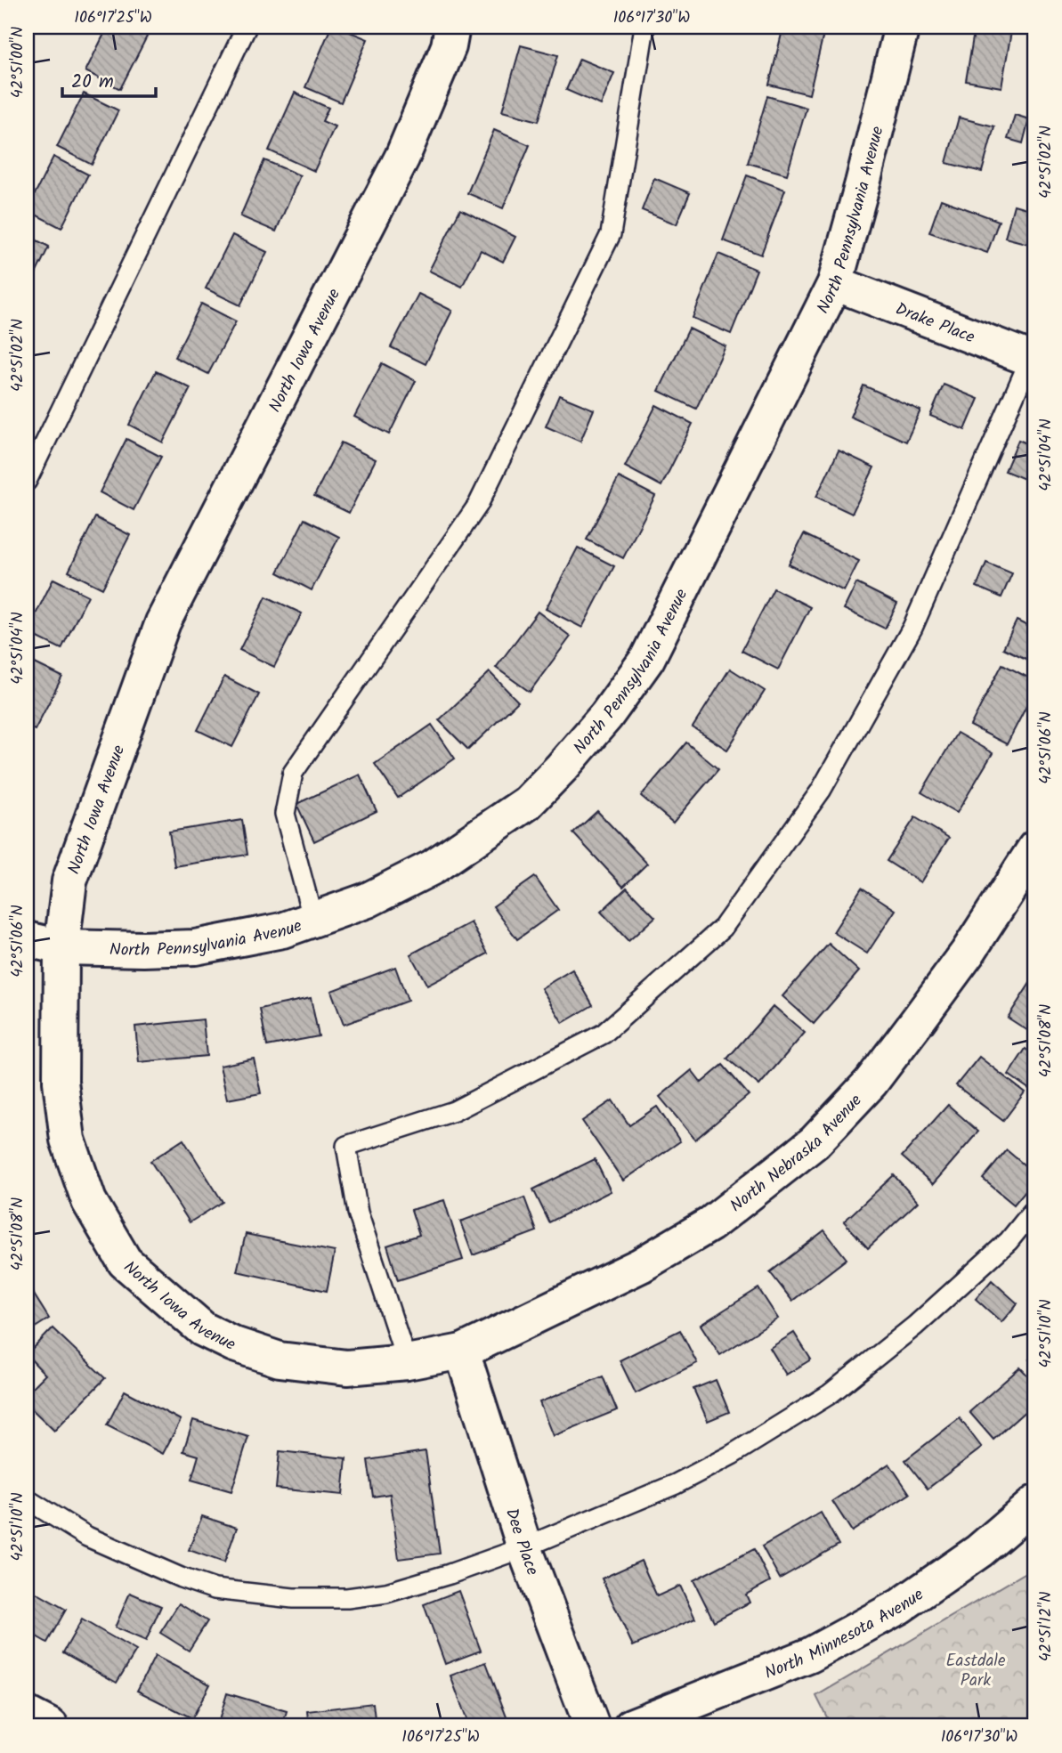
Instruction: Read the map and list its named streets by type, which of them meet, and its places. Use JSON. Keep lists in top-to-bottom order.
{
  "streets": {
    "street": [
      "North Pennsylvania Avenue",
      "Drake Place",
      "North Iowa Avenue",
      "North Nebraska Avenue",
      "Dee Place",
      "North Minnesota Avenue"
    ]
  },
  "crossings": [
    ["North Pennsylvania Avenue", "Drake Place"],
    ["North Pennsylvania Avenue", "North Iowa Avenue"],
    ["North Iowa Avenue", "North Nebraska Avenue"],
    ["North Iowa Avenue", "Dee Place"],
    ["North Nebraska Avenue", "Dee Place"]
  ],
  "parks": ["Eastdale Park"],
  "scale_bar": "20 m",
  "coordinates": [
    "106°17'25\"W",
    "106°17'30\"W",
    "42°51'00\"N",
    "42°51'02\"N",
    "42°51'04\"N",
    "42°51'06\"N",
    "42°51'08\"N",
    "42°51'10\"N",
    "42°51'12\"N"
  ]
}
